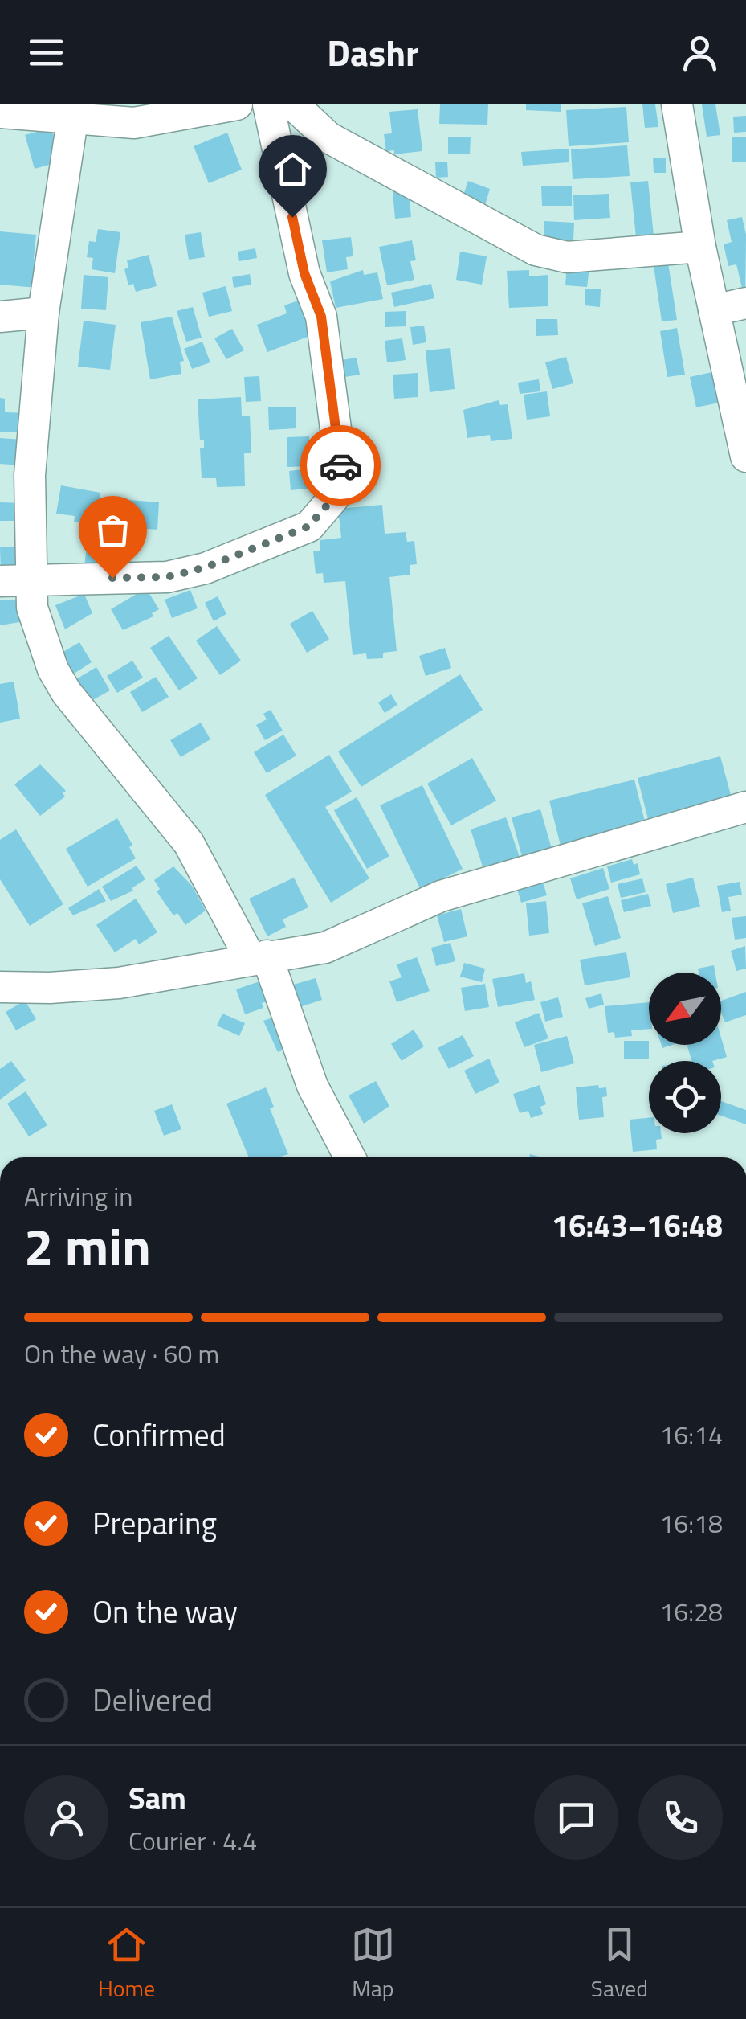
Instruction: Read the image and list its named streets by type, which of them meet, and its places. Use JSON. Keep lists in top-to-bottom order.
{
  "north": "bottom left",
  "page": {
    "header": "Dashr",
    "heading": ["2 min", "Arriving in", "16:43–16:48"],
    "panel": ["Sam", "Courier · 4.4"],
    "bar": "On the way · 60 m",
    "list": [
      ["Confirmed", "16:14"],
      ["Preparing", "16:18"],
      ["On the way", "16:28"],
      "Delivered"
    ],
    "tabs": ["Home", "Map", "Saved"]
  }
}
